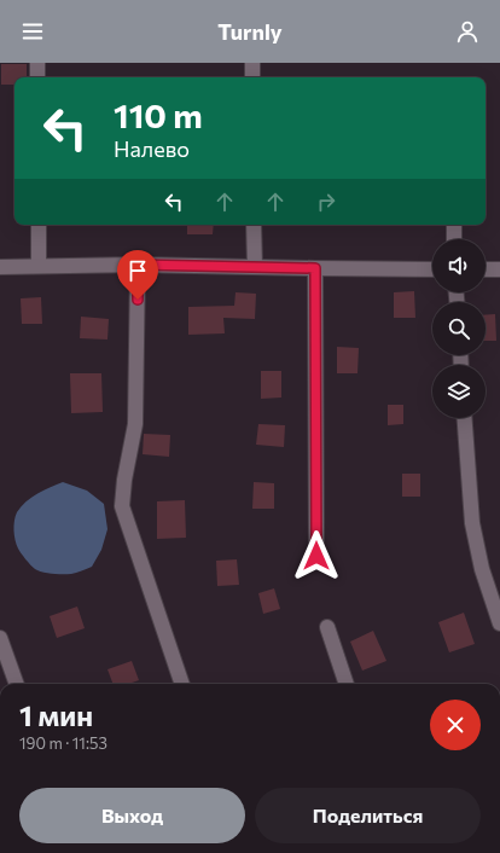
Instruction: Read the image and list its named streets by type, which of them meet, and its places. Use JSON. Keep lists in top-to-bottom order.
{
  "page": {
    "header": "Turnly",
    "turn": ["110 m", "Налево"],
    "heading": ["1 мин", "190 m · 11:53"],
    "buttons": ["Выход", "Поделиться"]
  }
}
